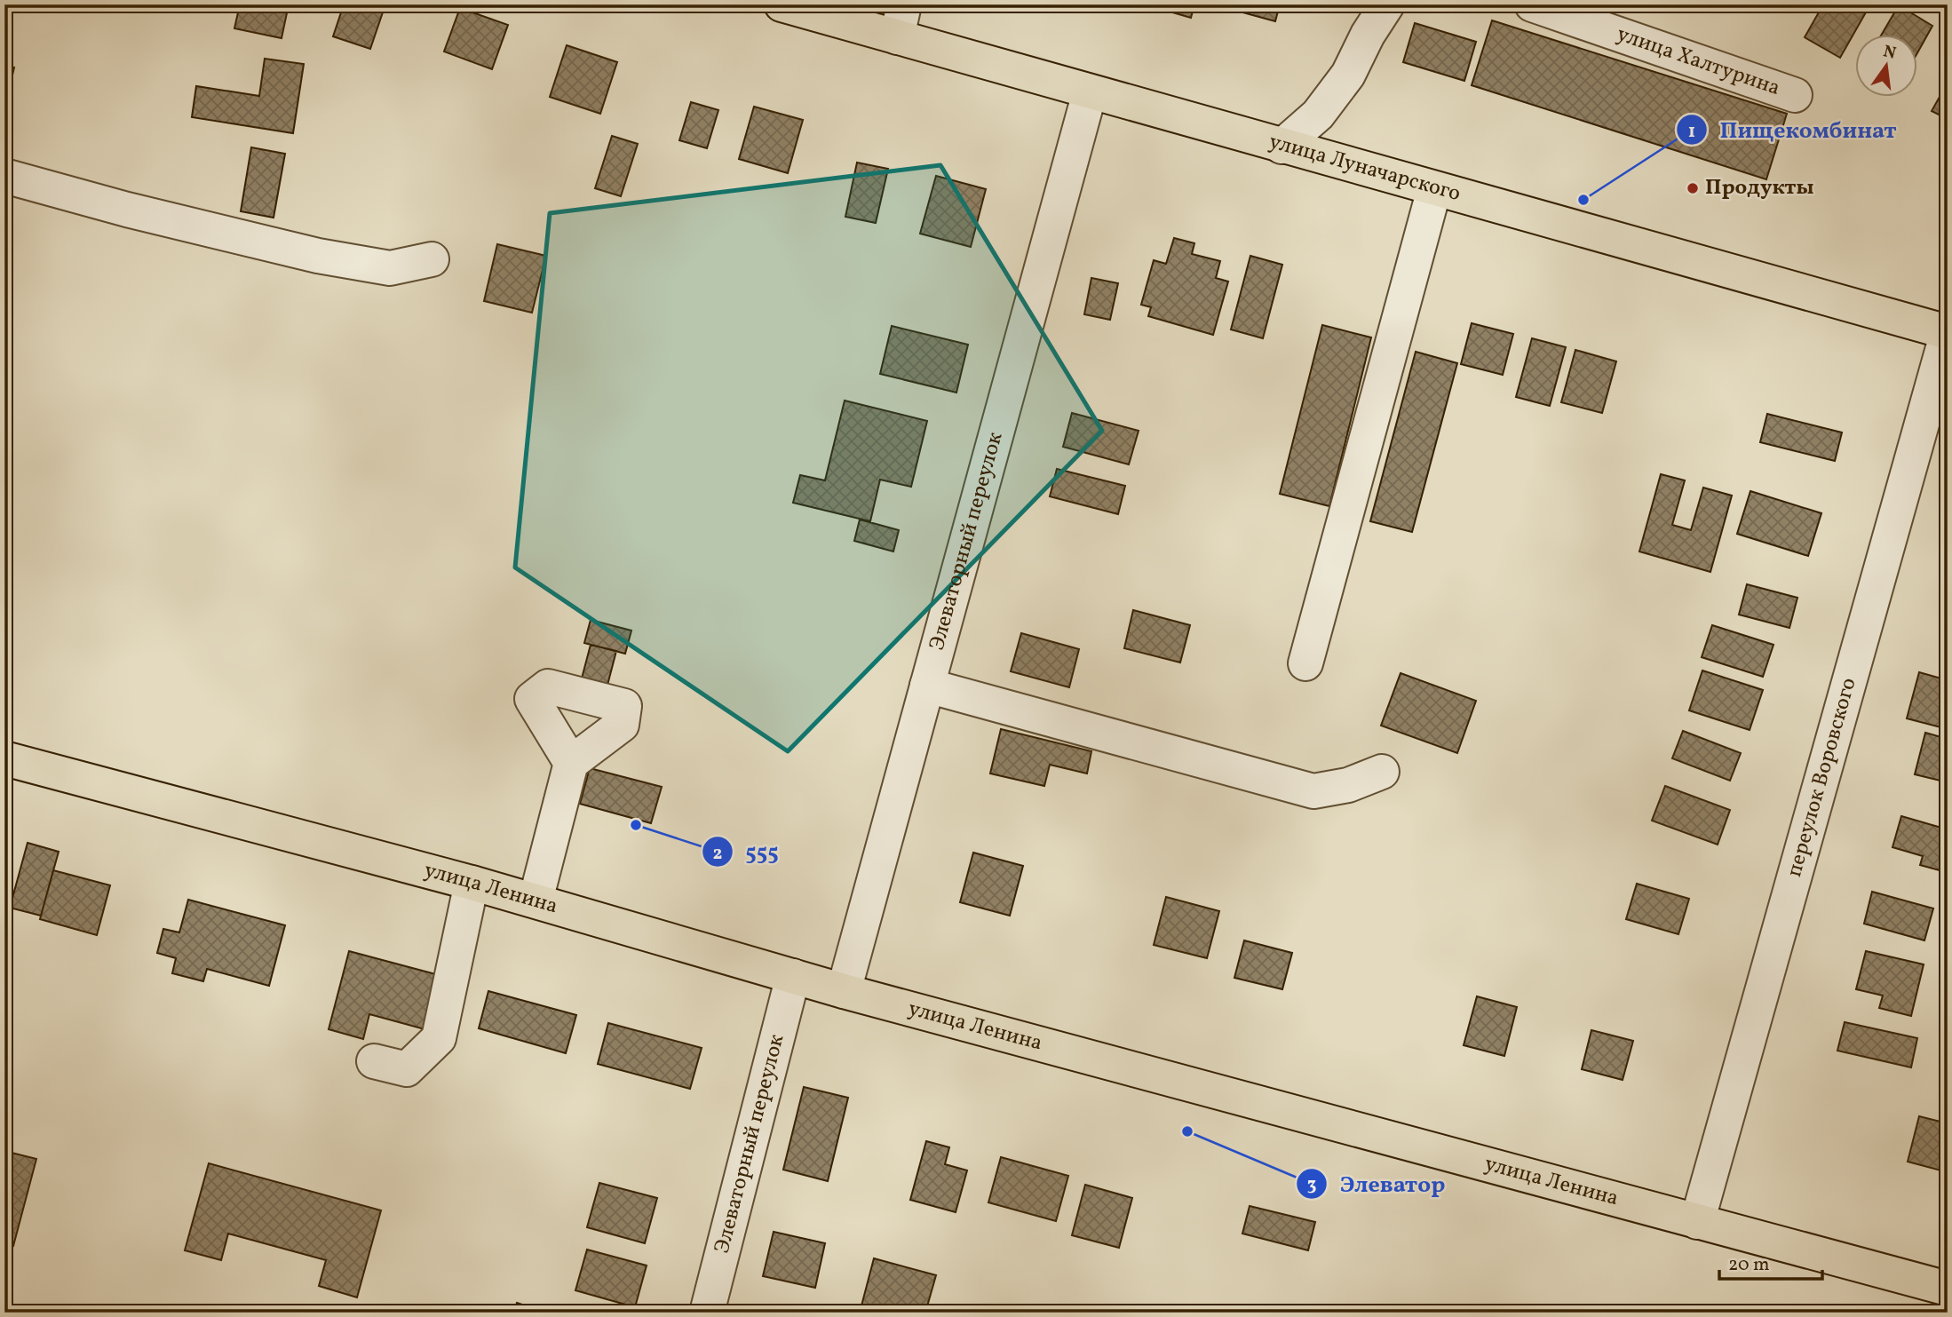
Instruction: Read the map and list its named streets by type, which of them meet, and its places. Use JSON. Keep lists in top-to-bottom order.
{
  "streets": {
    "main road": ["улица Луначарского", "улица Ленина"],
    "street": ["улица Халтурина", "Элеваторный переулок", "переулок Воровского"]
  },
  "crossings": [
    ["улица Луначарского", "Элеваторный переулок"],
    ["улица Луначарского", "переулок Воровского"],
    ["Элеваторный переулок", "улица Ленина"],
    ["переулок Воровского", "улица Ленина"]
  ],
  "places": [
    "Продукты",
    "Пищекомбинат",
    "555",
    "Элеватор"
  ],
  "scale_bar": "20 m",
  "north": "top"
}
